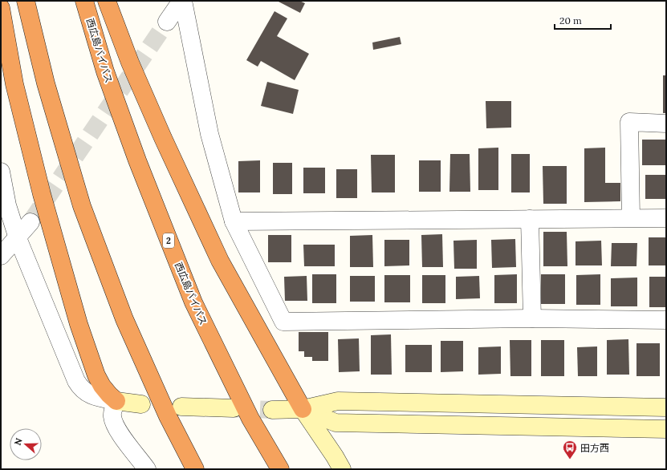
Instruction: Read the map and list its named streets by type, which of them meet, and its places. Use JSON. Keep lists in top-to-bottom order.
{
  "streets": {
    "highway": ["西広島バイパス", "2"]
  },
  "places": {
    "bus stop": ["田方西"]
  },
  "scale_bar": "20 m",
  "north": "left"
}
